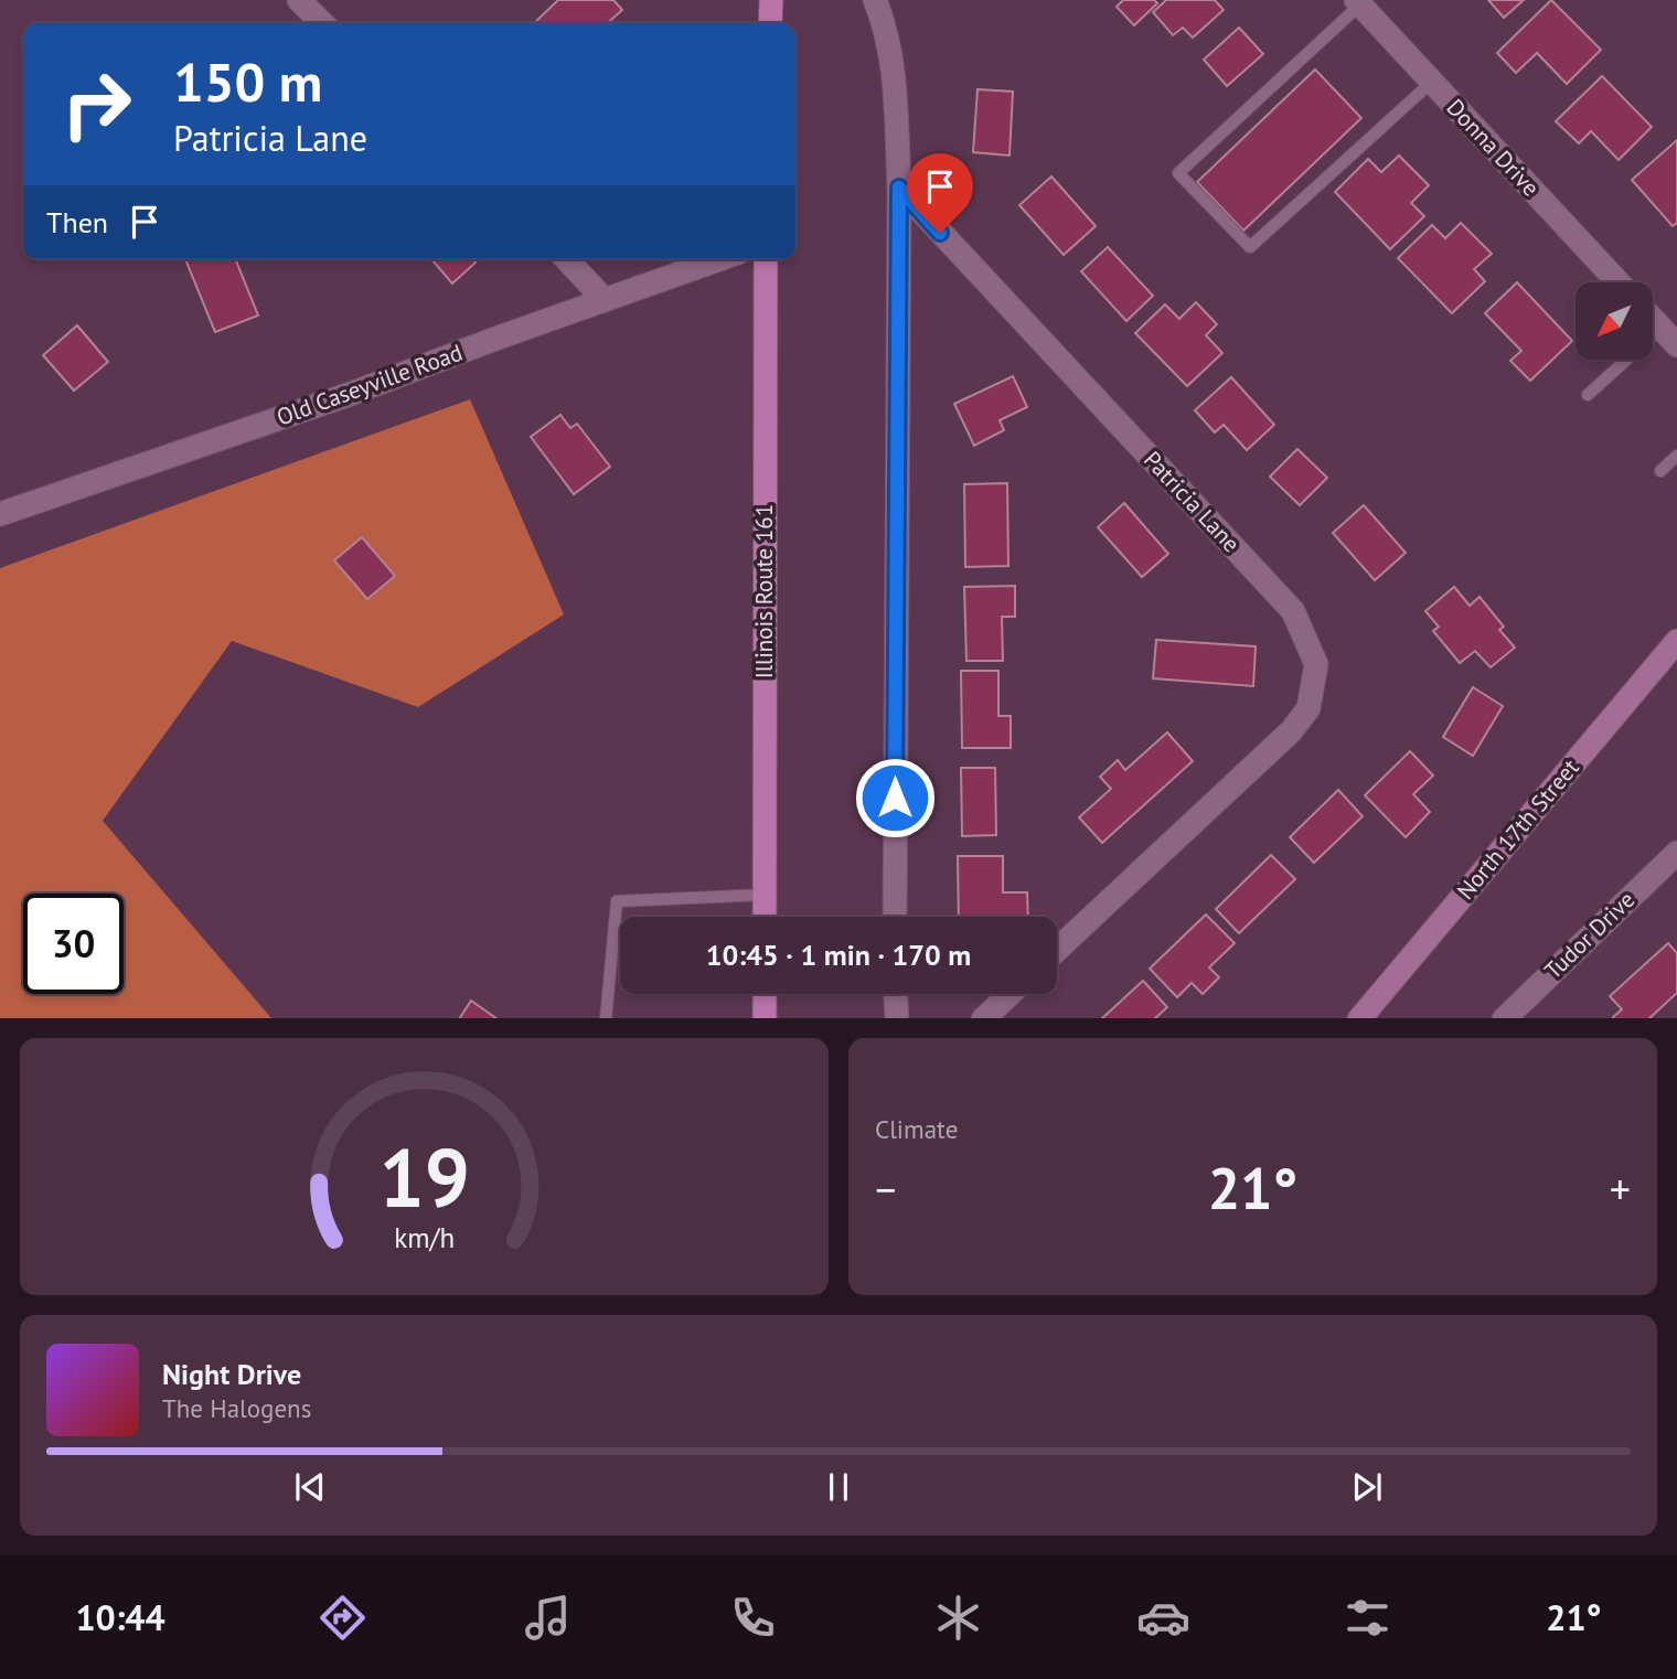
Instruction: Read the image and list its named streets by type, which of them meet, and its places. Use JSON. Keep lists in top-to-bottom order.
{
  "streets": {
    "main road": ["Illinois Route 161"],
    "street": [
      "Donna Drive",
      "Old Caseyville Road",
      "Patricia Lane",
      "North 17th Street",
      "Tudor Drive"
    ]
  },
  "north": "bottom left",
  "page": {
    "turn": ["150 m", "Patricia Lane"],
    "then": "Then",
    "limit": "30",
    "trip": "10:45 · 1 min · 170 m",
    "tile": "Climate",
    "heat": ["−", "21°", "+"],
    "song": ["Night Drive", "The Halogens"],
    "tabs": ["10:44", "21°"],
    "gauge": ["19", "km/h"]
  }
}
